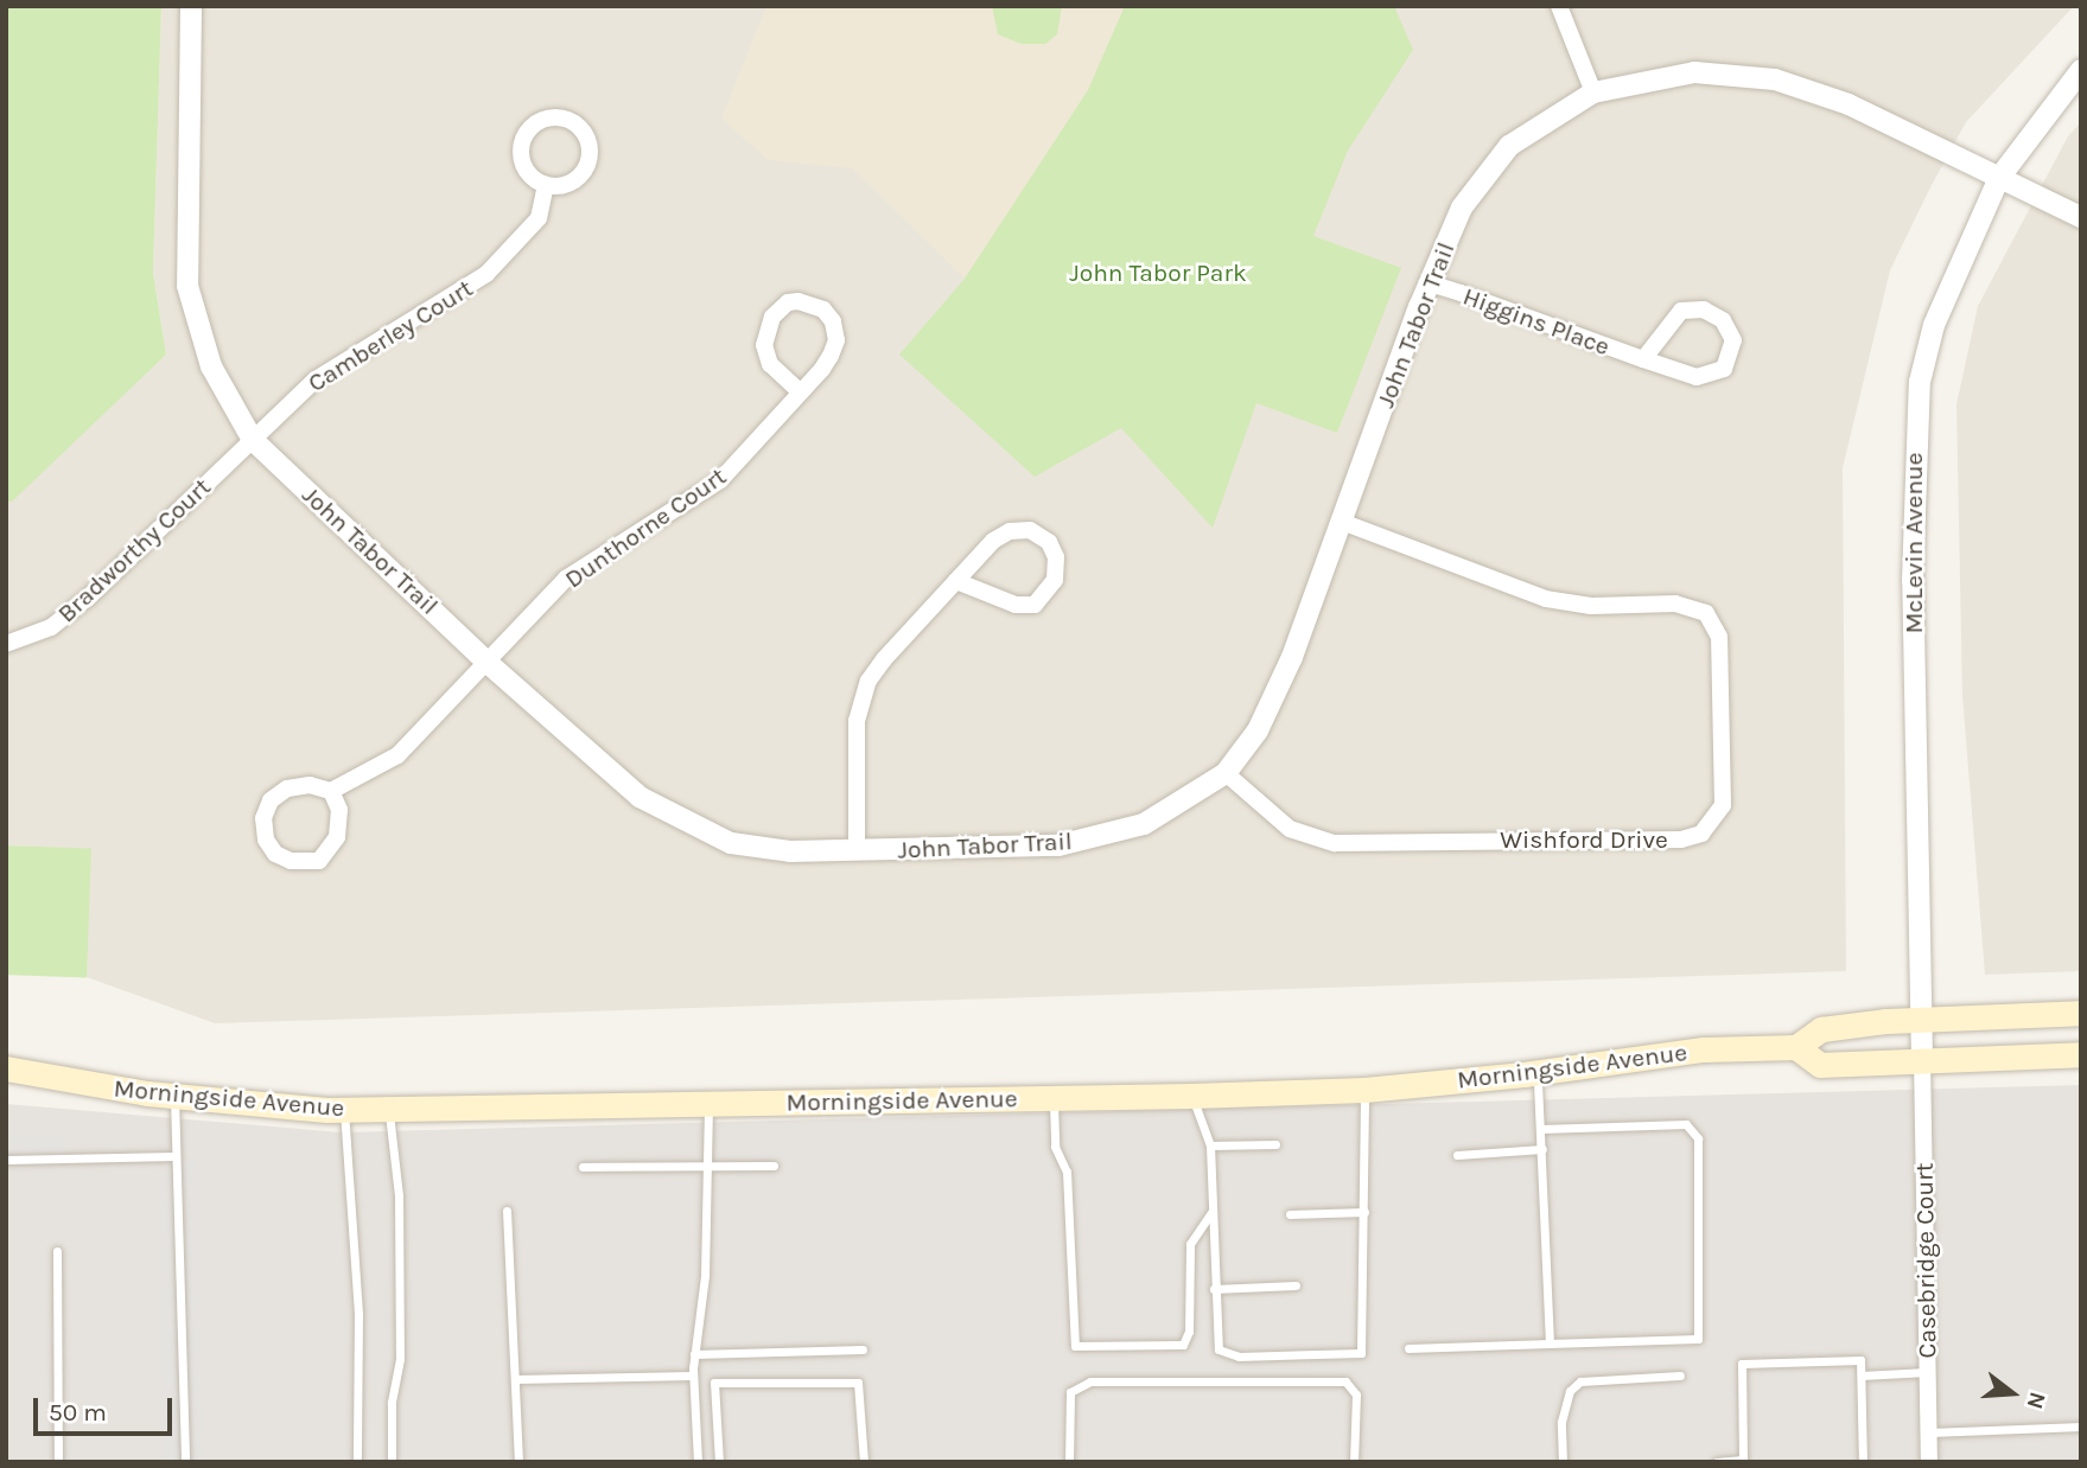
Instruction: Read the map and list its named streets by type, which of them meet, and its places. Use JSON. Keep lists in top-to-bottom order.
{
  "streets": {
    "main road": ["Morningside Avenue"],
    "street": [
      "Higgins Place",
      "John Tabor Trail",
      "Camberley Court",
      "Dunthorne Court",
      "McLevin Avenue",
      "Bradworthy Court",
      "Wishford Drive",
      "Casebridge Court"
    ]
  },
  "crossings": [
    ["Higgins Place", "John Tabor Trail"],
    ["John Tabor Trail", "Camberley Court"],
    ["John Tabor Trail", "Dunthorne Court"],
    ["John Tabor Trail", "McLevin Avenue"],
    ["John Tabor Trail", "Bradworthy Court"],
    ["John Tabor Trail", "Wishford Drive"],
    ["Camberley Court", "Bradworthy Court"],
    ["McLevin Avenue", "Morningside Avenue"],
    ["McLevin Avenue", "Casebridge Court"],
    ["Morningside Avenue", "Casebridge Court"]
  ],
  "parks": ["John Tabor Park"],
  "scale_bar": "50 m",
  "north": "right"
}
